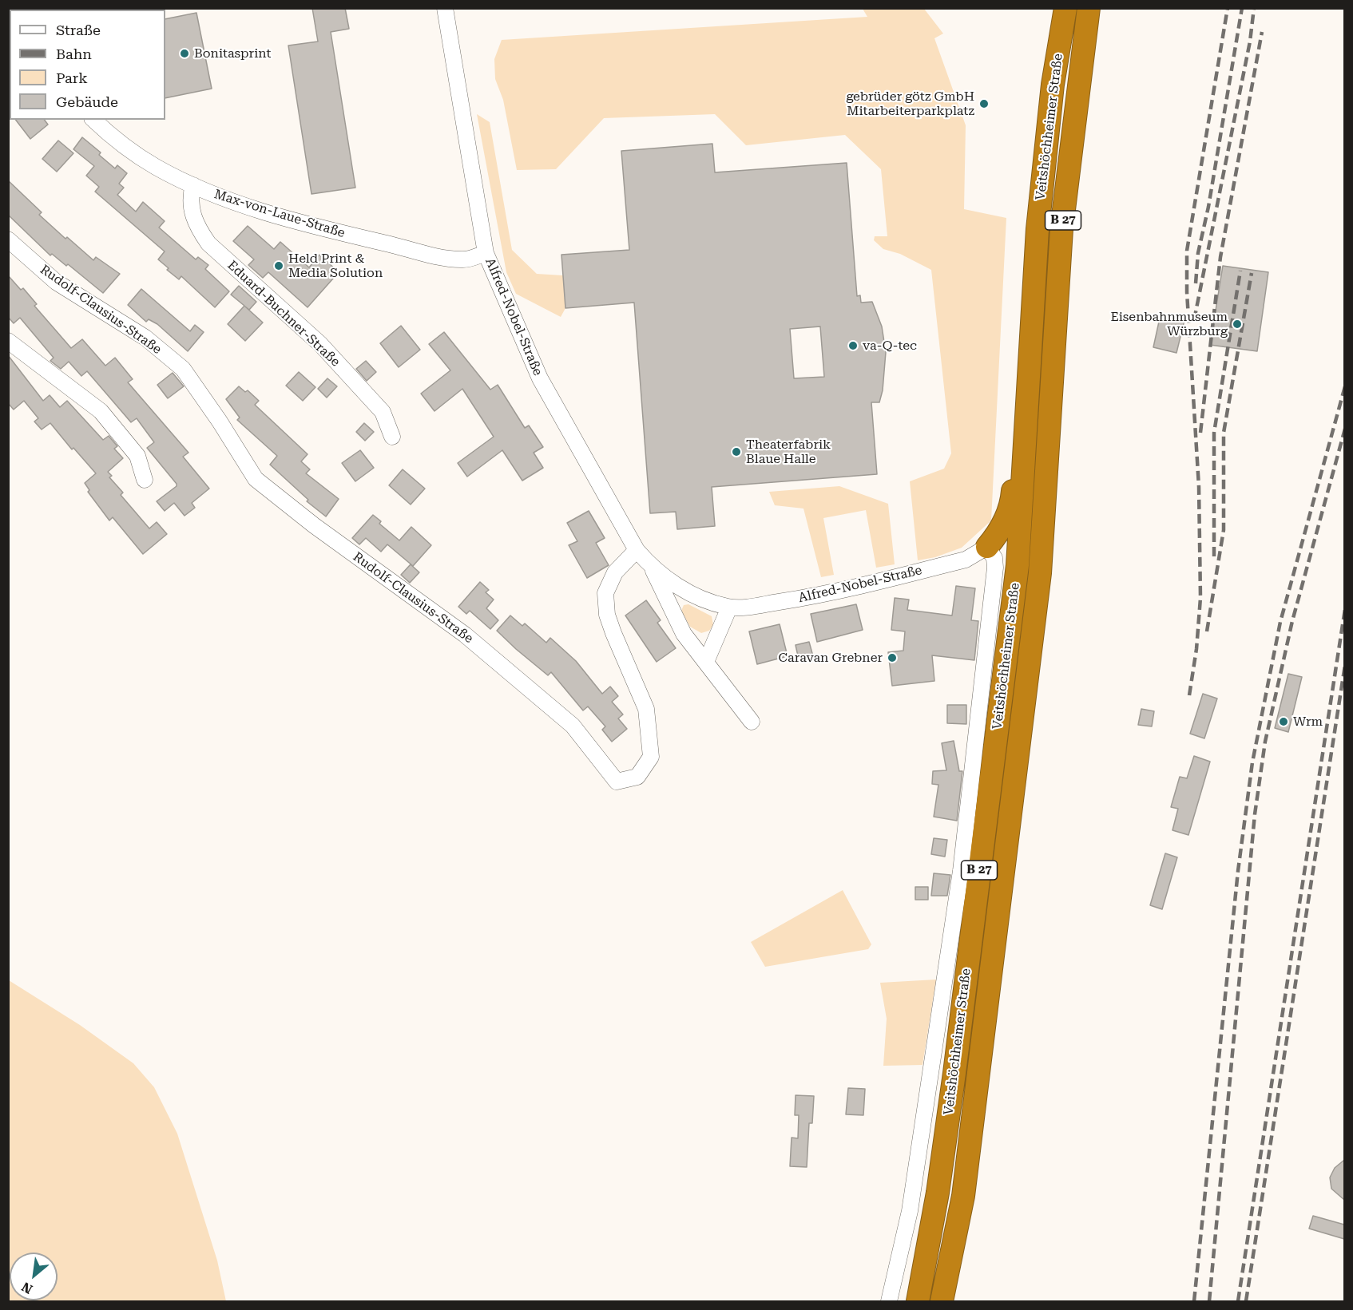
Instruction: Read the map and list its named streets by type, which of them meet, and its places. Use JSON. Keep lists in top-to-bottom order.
{
  "streets": {
    "highway": ["Veitshöchheimer Straße", "B 27"],
    "street": [
      "Max-von-Laue-Straße",
      "Rudolf-Clausius-Straße",
      "Eduard-Buchner-Straße",
      "Alfred-Nobel-Straße"
    ]
  },
  "crossings": [
    ["Veitshöchheimer Straße", "Alfred-Nobel-Straße"],
    ["Max-von-Laue-Straße", "Eduard-Buchner-Straße"],
    ["Max-von-Laue-Straße", "Alfred-Nobel-Straße"],
    ["Rudolf-Clausius-Straße", "Alfred-Nobel-Straße"]
  ],
  "places": [
    "Bonitasprint",
    "gebrüder götz GmbH Mitarbeiterparkplatz",
    "Held Print & Media Solution",
    "Eisenbahnmuseum Würzburg",
    "va-Q-tec",
    "Theaterfabrik Blaue Halle",
    "Caravan Grebner",
    "Wrm"
  ],
  "legend": [
    "Straße",
    "Bahn",
    "Park",
    "Gebäude"
  ],
  "north": "bottom left"
}
